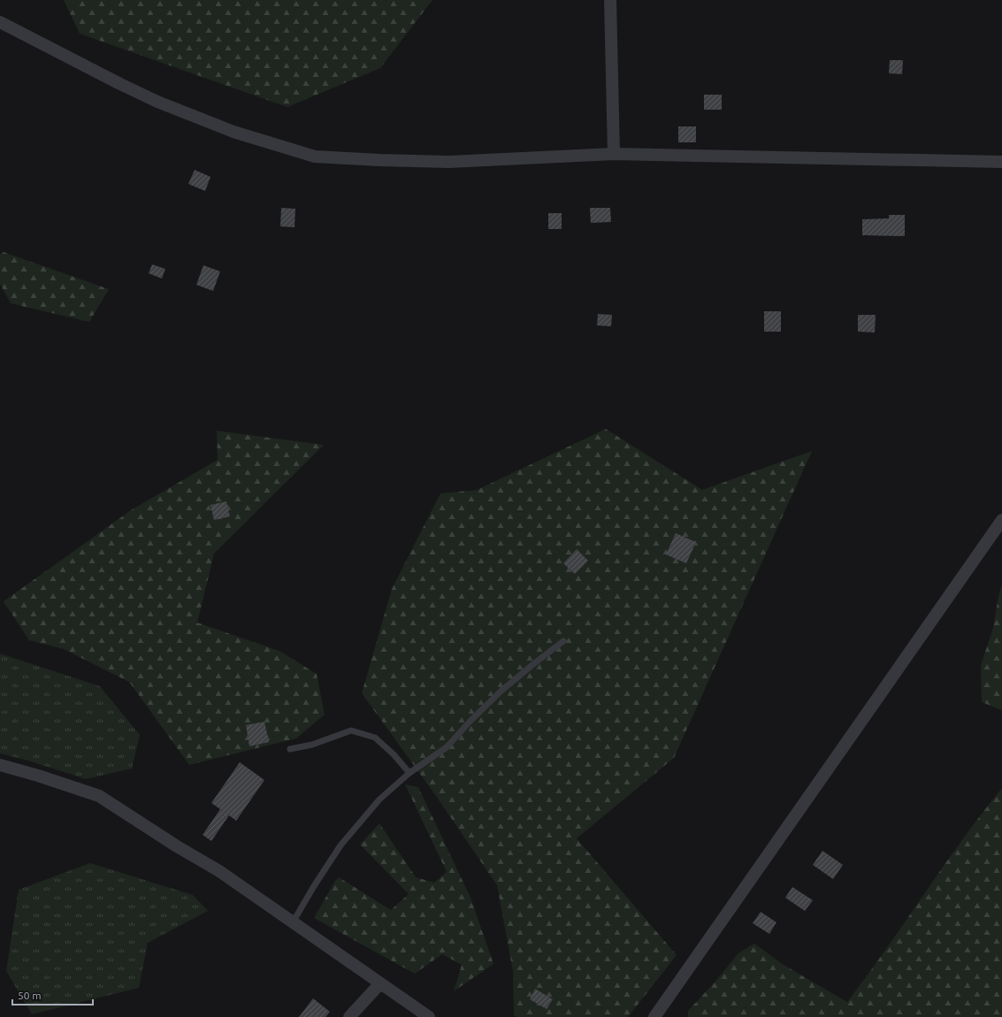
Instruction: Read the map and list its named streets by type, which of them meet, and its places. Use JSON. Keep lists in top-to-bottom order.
{
  "scale_bar": "50 m"
}
